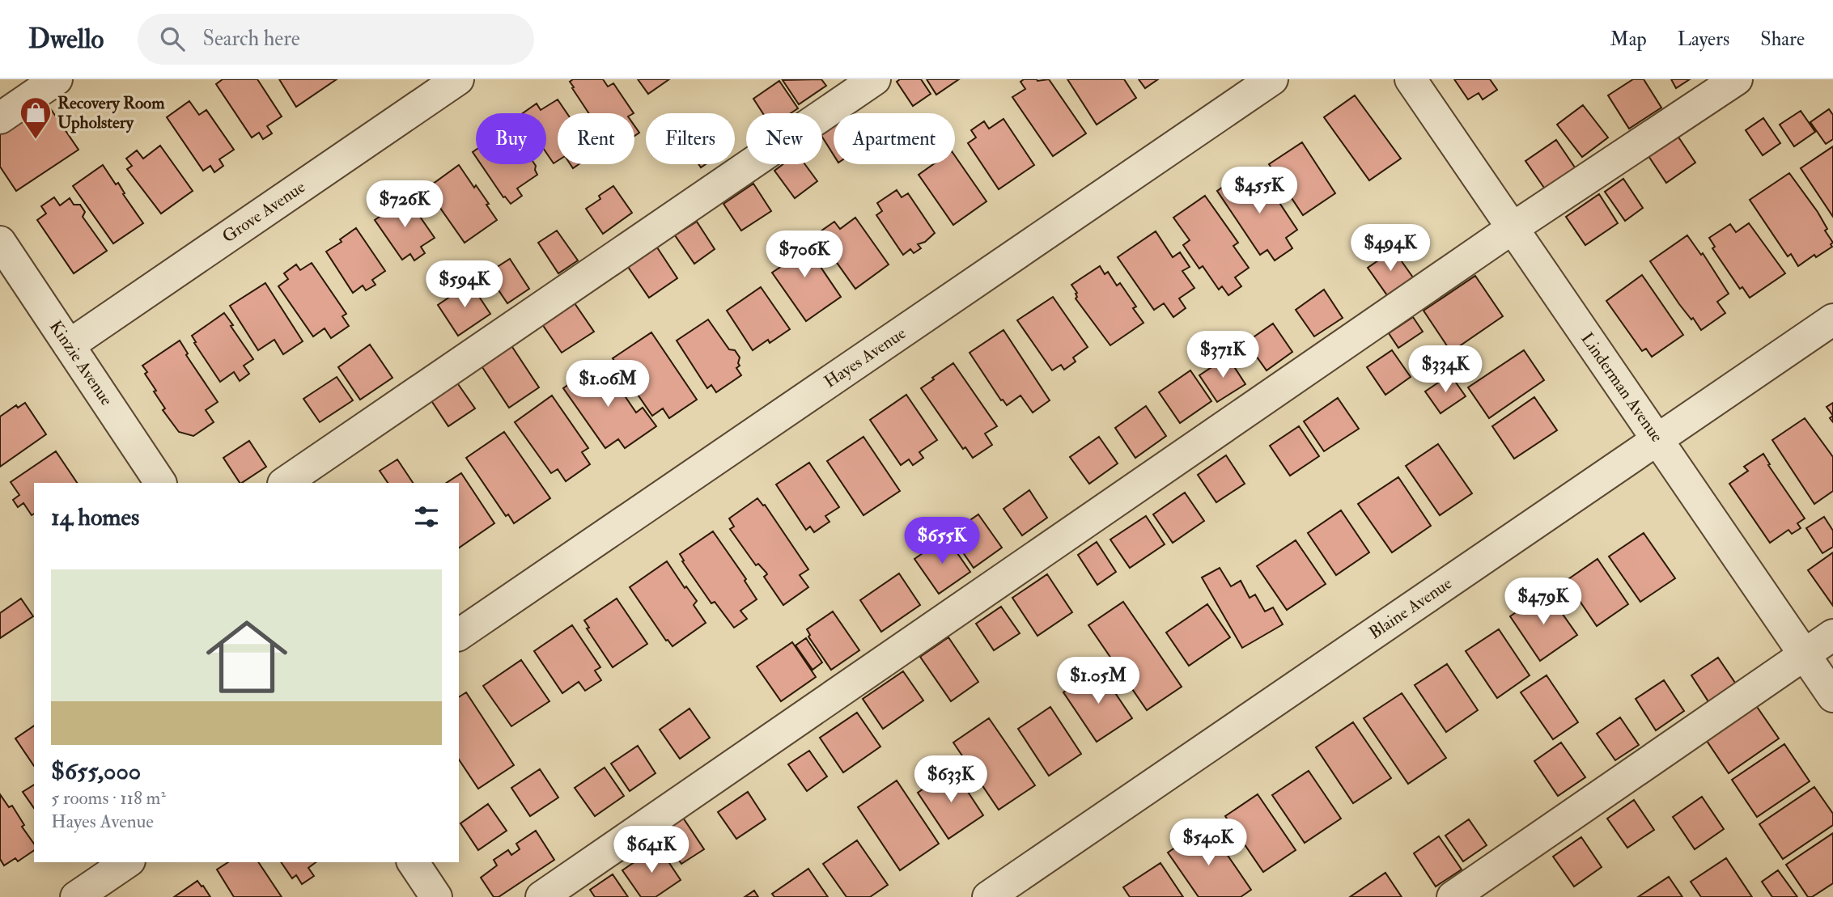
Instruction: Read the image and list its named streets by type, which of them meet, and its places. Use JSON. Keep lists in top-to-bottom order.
{
  "streets": {
    "street": [
      "Grove Avenue",
      "Hayes Avenue",
      "Kinzie Avenue",
      "Linderman Avenue",
      "Blaine Avenue"
    ]
  },
  "crossings": [
    ["Grove Avenue", "Kinzie Avenue"],
    ["Linderman Avenue", "Blaine Avenue"]
  ],
  "places": {
    "shop": ["Recovery Room Upholstery"]
  },
  "page": {
    "header": "Dwello",
    "search": "Search here",
    "nav": ["Map", "Layers", "Share"],
    "chip": [
      "Buy",
      "Rent",
      "Filters",
      "New",
      "Apartment"
    ],
    "price": [
      "$455K",
      "$726K",
      "$494K",
      "$706K",
      "$594K",
      "$371K",
      "$334K",
      "$1.06M",
      "$655K",
      "$479K",
      "$1.05M",
      "$633K",
      "$540K",
      "$641K"
    ],
    "heading": "14 homes",
    "list": [
      {
        "name": "$655,000",
        "note": "5 rooms · 118 m² · Hayes Avenue"
      }
    ]
  }
}
